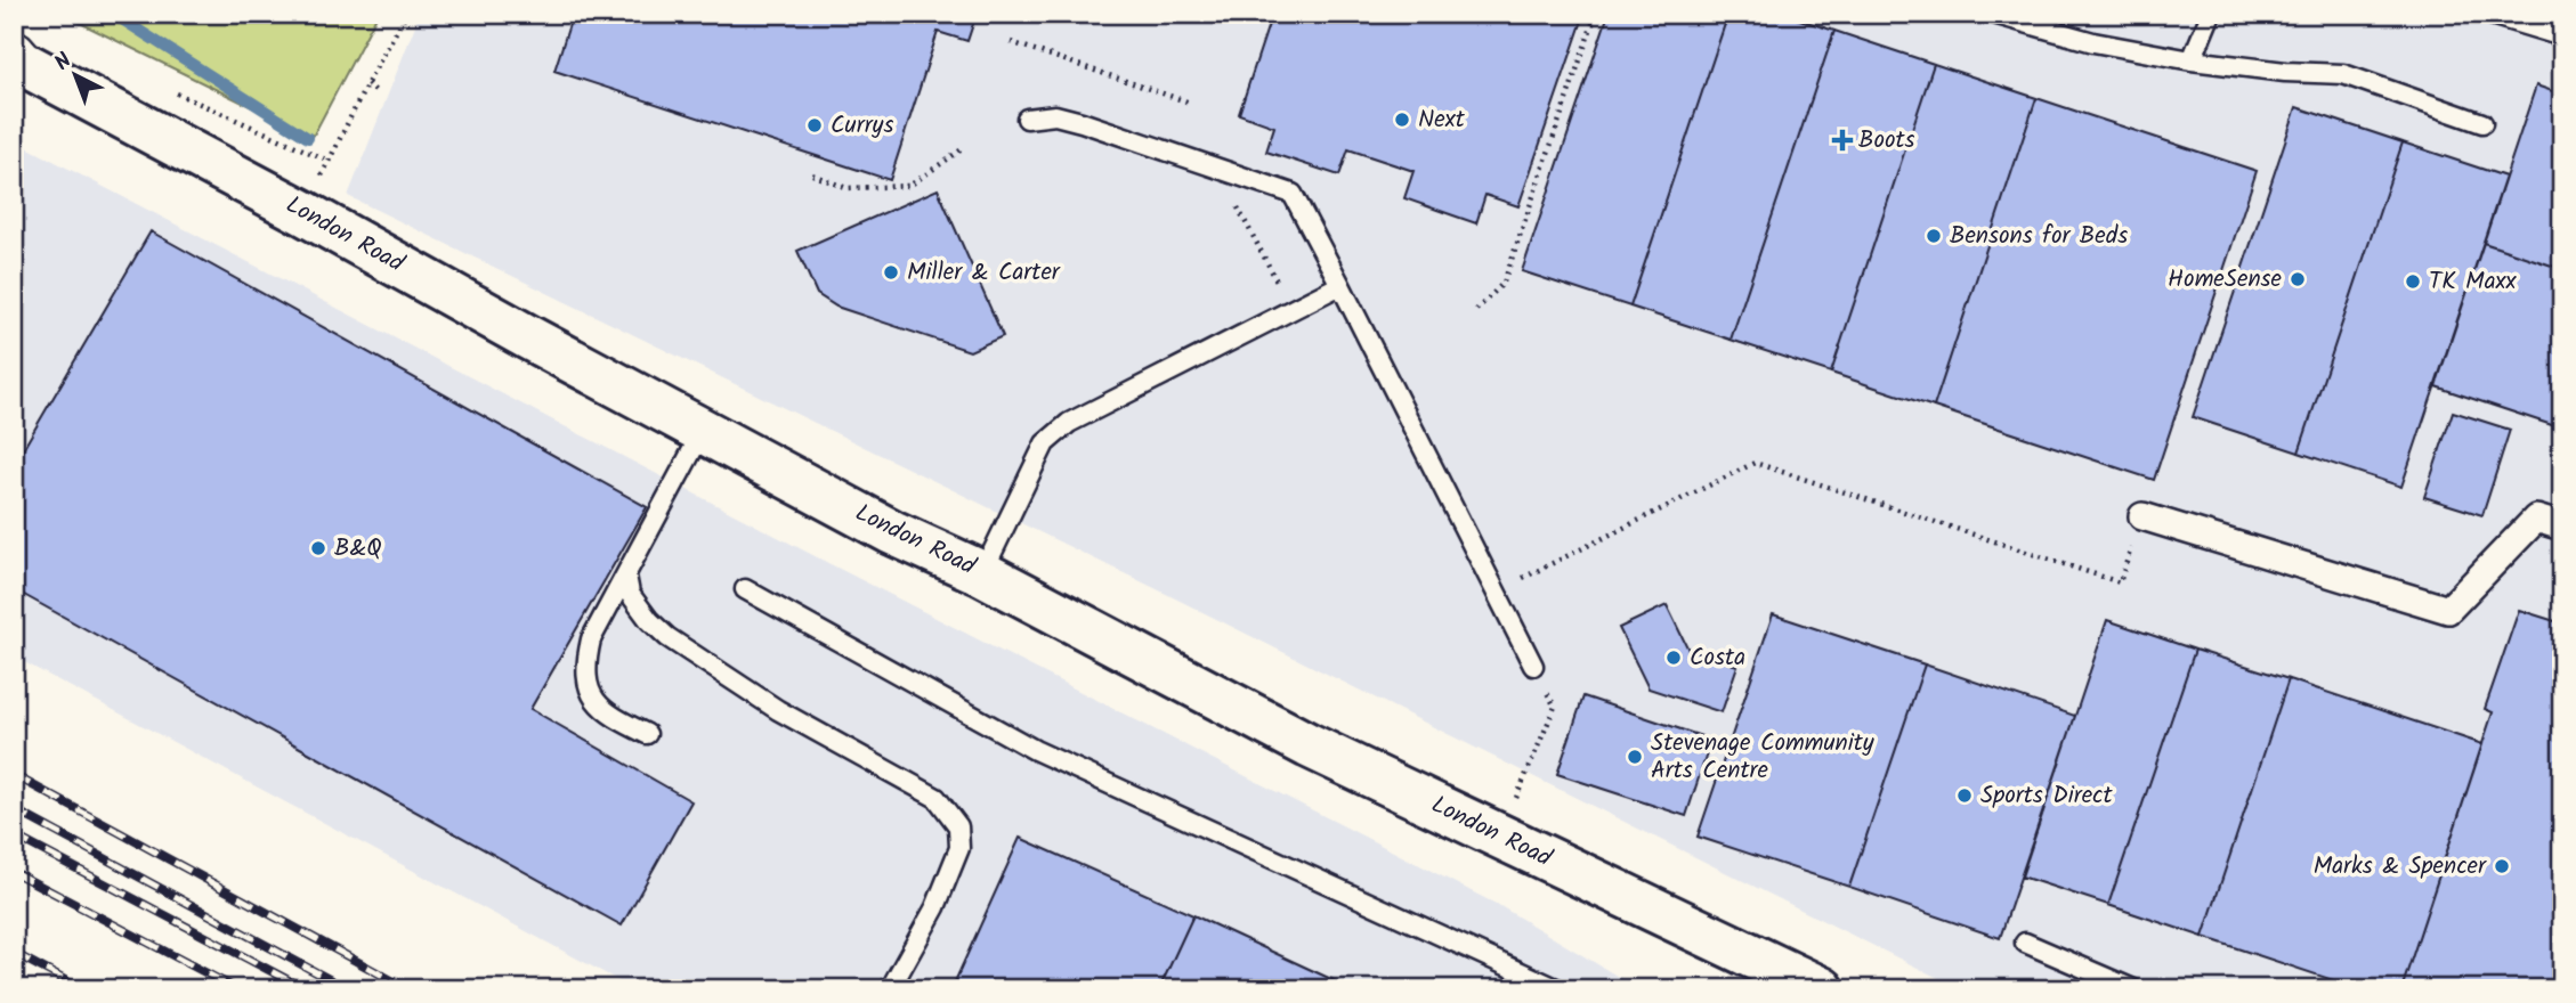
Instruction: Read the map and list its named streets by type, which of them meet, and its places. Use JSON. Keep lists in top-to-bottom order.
{
  "streets": {
    "main road": ["London Road"]
  },
  "places": {
    "other": [
      "Next",
      "Currys",
      "Bensons for Beds",
      "Miller & Carter",
      "HomeSense",
      "TK Maxx",
      "B&Q",
      "Costa",
      "Stevenage Community Arts Centre",
      "Sports Direct",
      "Marks & Spencer"
    ],
    "health": ["Boots"]
  },
  "north": "top left"
}
